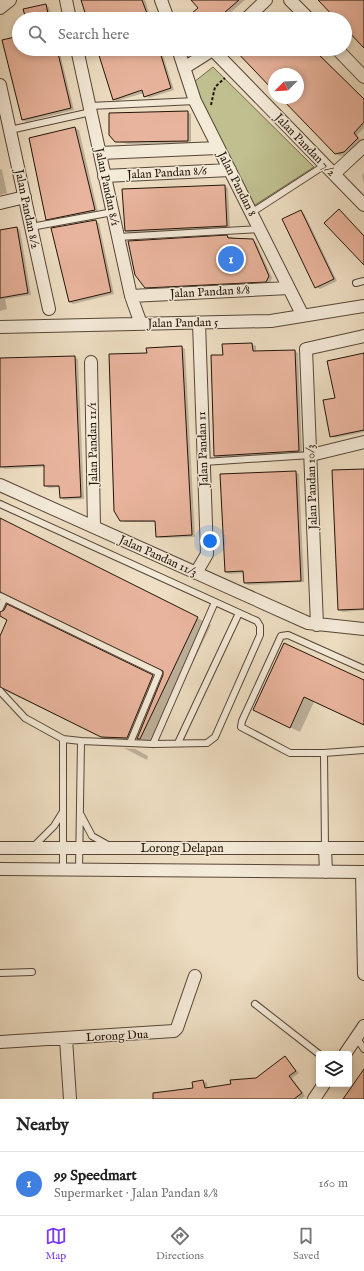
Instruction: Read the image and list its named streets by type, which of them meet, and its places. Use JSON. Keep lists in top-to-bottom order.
{
  "streets": {
    "street": [
      "Jalan Pandan 7/2",
      "Jalan Pandan 8/6",
      "Jalan Pandan 8",
      "Jalan Pandan 8/1",
      "Jalan Pandan 8/2",
      "Jalan Pandan 8/8",
      "Jalan Pandan 5",
      "Jalan Pandan 11/1",
      "Jalan Pandan 11",
      "Jalan Pandan 10/3",
      "Jalan Pandan 11/3",
      "Lorong Delapan",
      "Lorong Dua"
    ]
  },
  "crossings": [
    ["Jalan Pandan 8/6", "Jalan Pandan 8"],
    ["Jalan Pandan 8/6", "Jalan Pandan 8/1"],
    ["Jalan Pandan 8", "Jalan Pandan 8/8"],
    ["Jalan Pandan 8", "Jalan Pandan 5"],
    ["Jalan Pandan 8/1", "Jalan Pandan 8/8"],
    ["Jalan Pandan 8/1", "Jalan Pandan 5"],
    ["Jalan Pandan 5", "Jalan Pandan 11"],
    ["Jalan Pandan 11/1", "Jalan Pandan 11/3"],
    ["Jalan Pandan 11", "Jalan Pandan 11/3"],
    ["Jalan Pandan 10/3", "Jalan Pandan 11/3"]
  ],
  "north": "bottom left",
  "page": {
    "search": "Search here",
    "pins": "1",
    "heading": "Nearby",
    "list": [
      {
        "mark": "1",
        "name": "99 Speedmart",
        "note": "Supermarket · Jalan Pandan 8/8",
        "value": "160 m"
      }
    ],
    "nav": ["Map", "Directions", "Saved"]
  }
}
